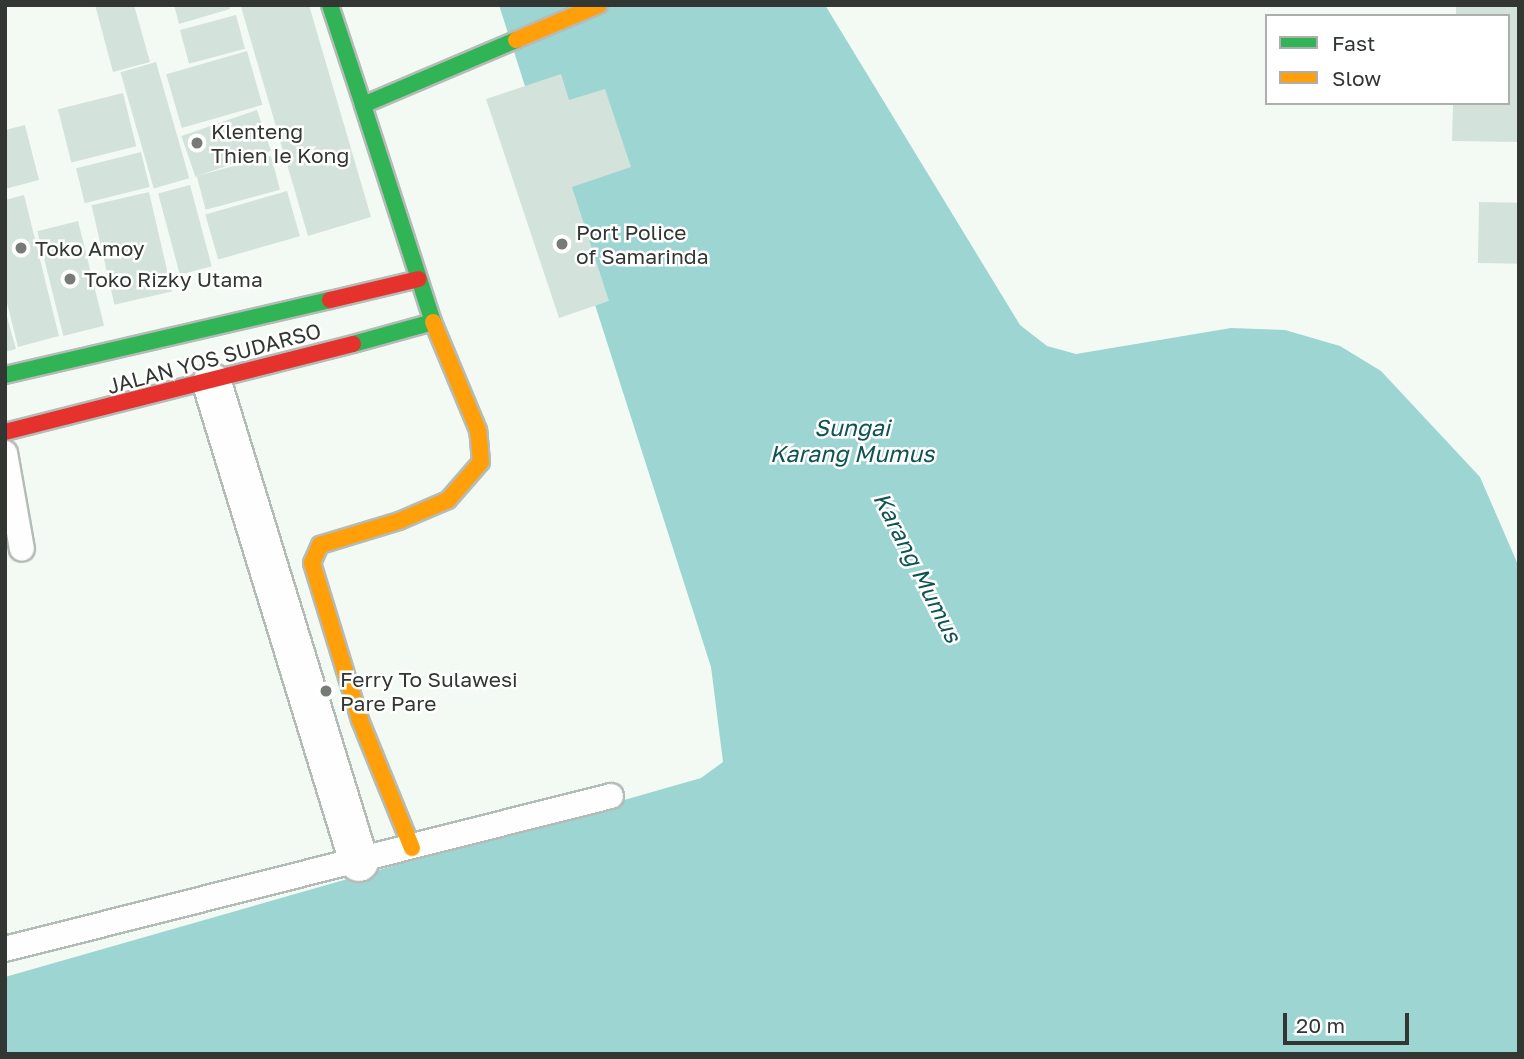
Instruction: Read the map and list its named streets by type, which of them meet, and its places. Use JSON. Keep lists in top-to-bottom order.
{
  "streets": {
    "main road": ["JALAN YOS SUDARSO"]
  },
  "water": ["Sungai Karang Mumus", "Karang Mumus"],
  "places": [
    "Klenteng Thien Ie Kong",
    "Port Police of Samarinda",
    "Toko Amoy",
    "Toko Rizky Utama",
    "Ferry To Sulawesi Pare Pare"
  ],
  "legend": ["Fast", "Slow"],
  "scale_bar": "20 m"
}
